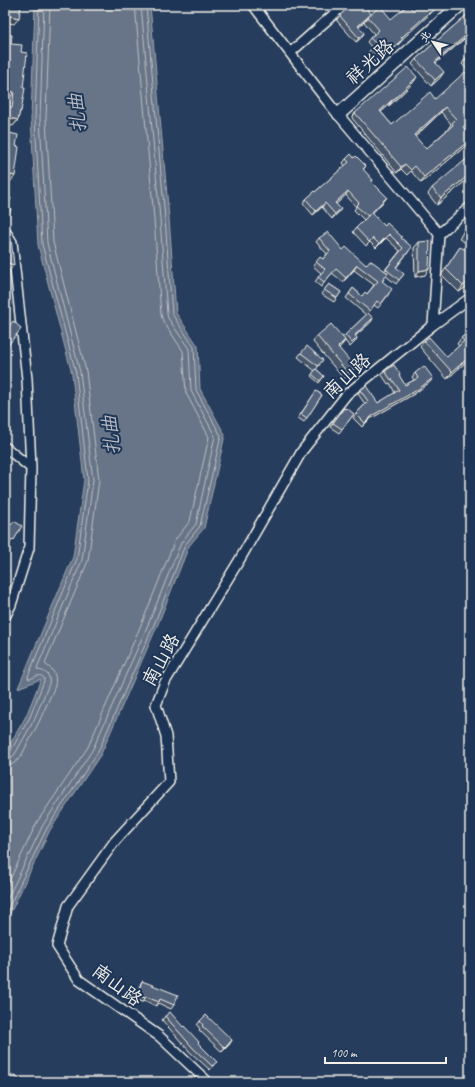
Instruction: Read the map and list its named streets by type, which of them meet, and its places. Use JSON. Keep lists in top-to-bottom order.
{
  "streets": {
    "main road": ["祥光路"],
    "street": ["南山路"]
  },
  "water": ["扎曲"],
  "scale_bar": "100 m",
  "north": "top left"
}
